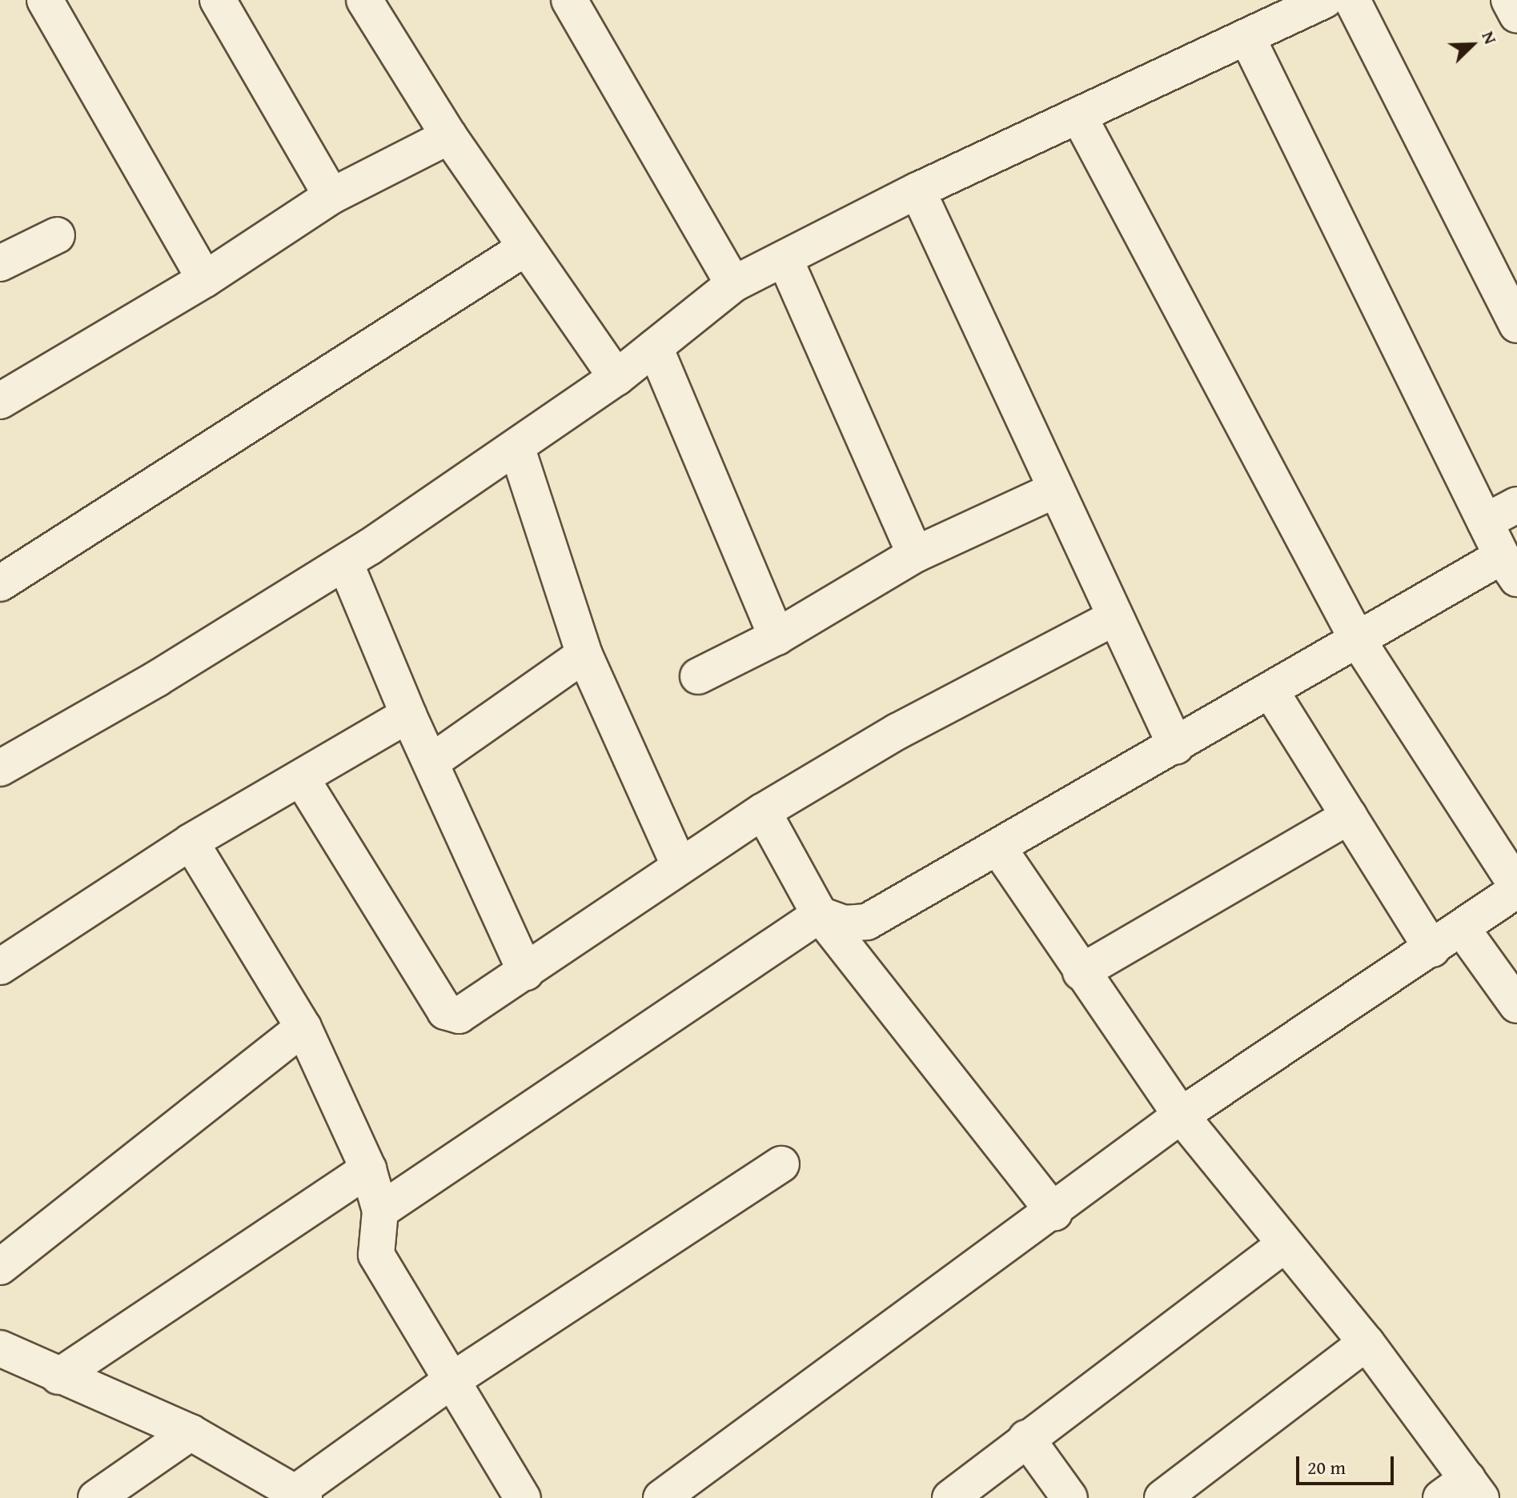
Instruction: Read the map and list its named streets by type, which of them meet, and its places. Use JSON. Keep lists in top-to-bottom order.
{
  "scale_bar": "20 m",
  "north": "top right"
}
